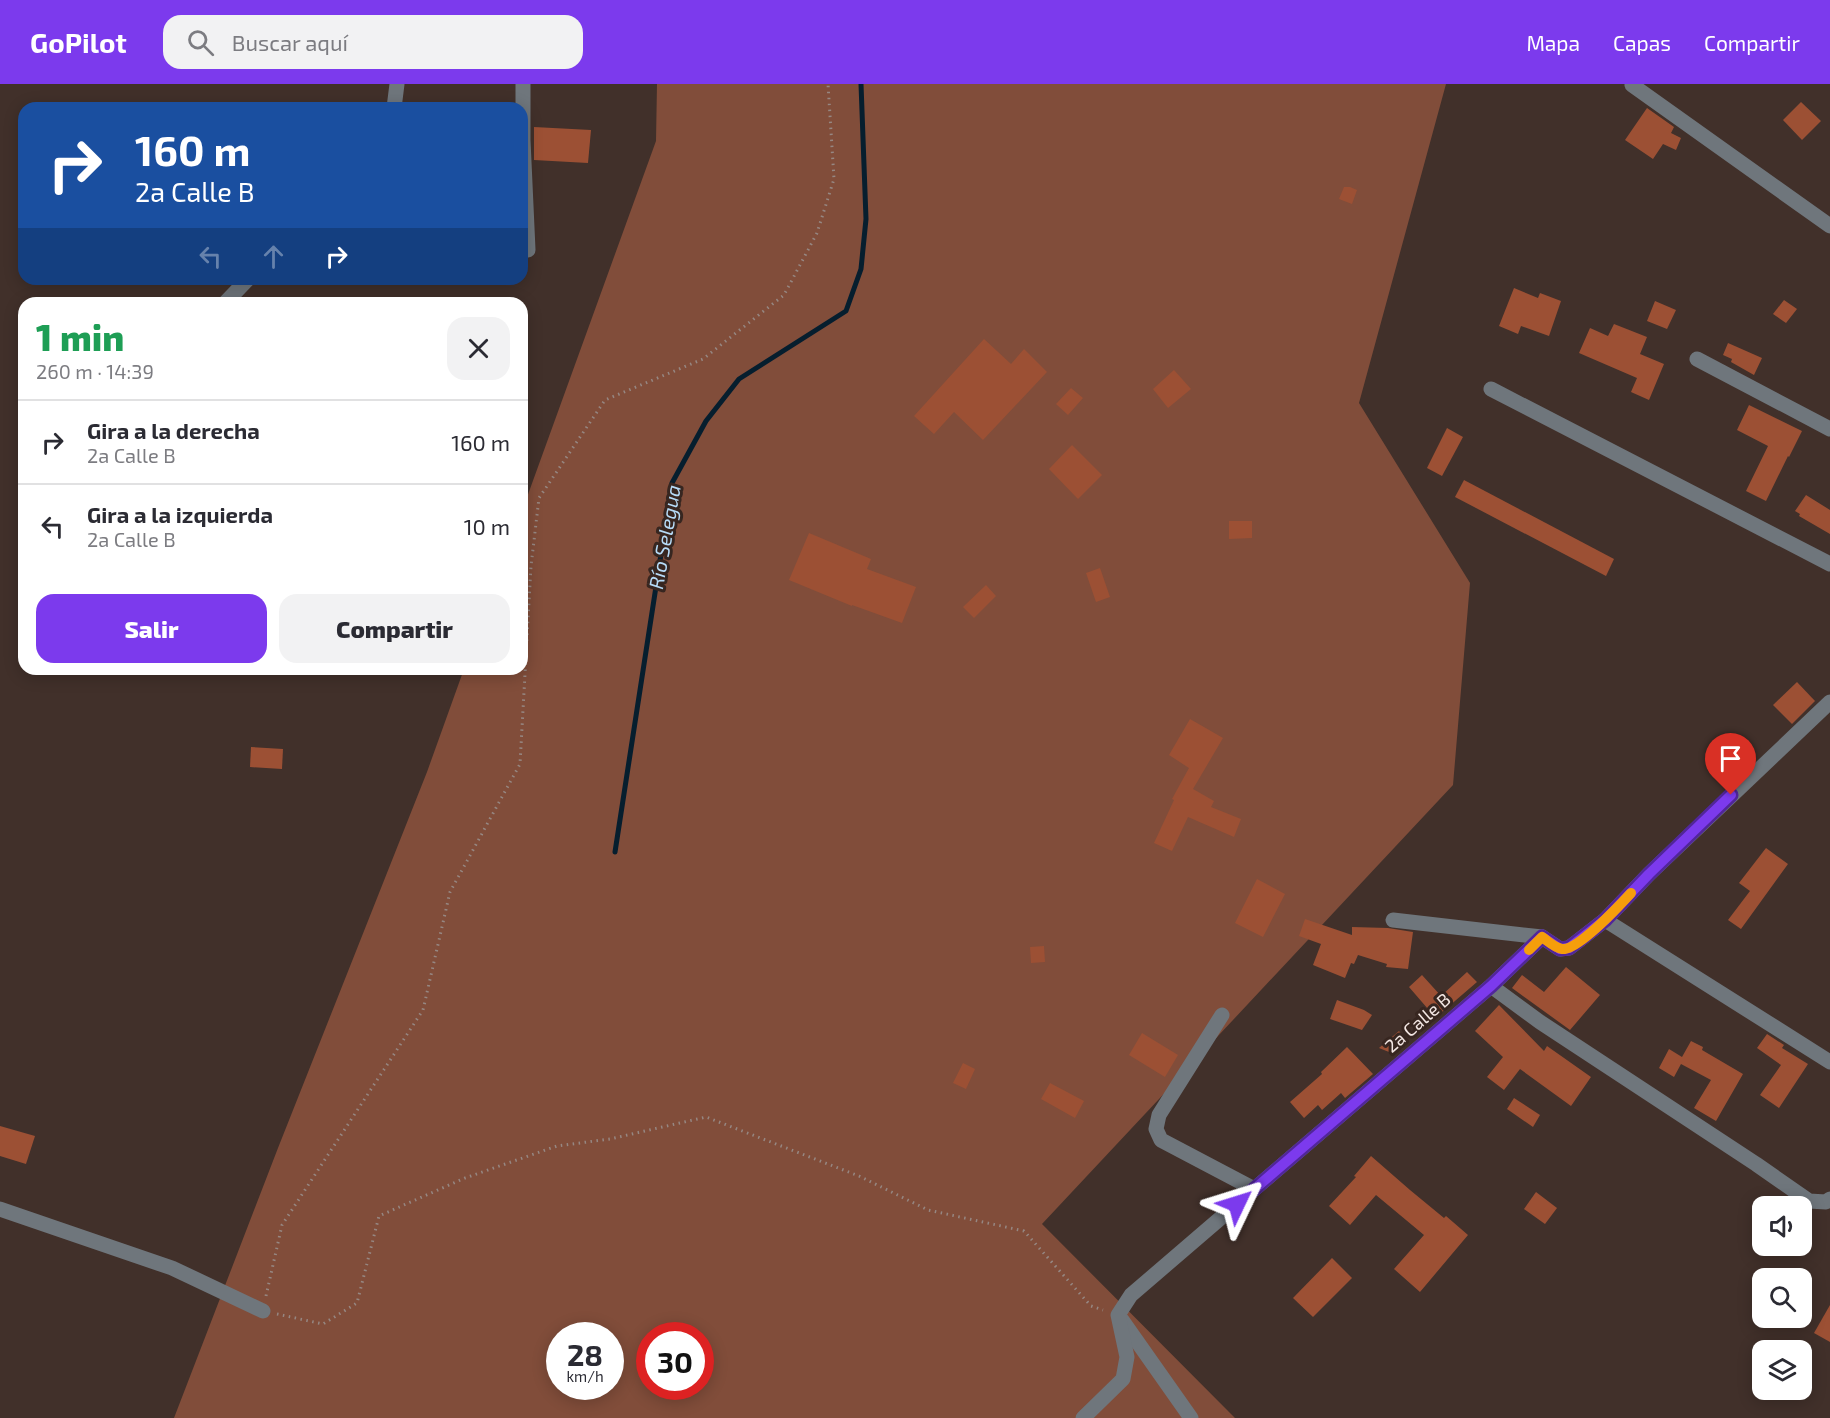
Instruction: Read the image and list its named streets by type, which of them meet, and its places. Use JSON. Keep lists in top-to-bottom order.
{
  "streets": {
    "street": ["2a Calle B"]
  },
  "water": ["Río Selegua"],
  "page": {
    "header": "GoPilot",
    "search": "Buscar aquí",
    "nav": ["Mapa", "Capas", "Compartir"],
    "turn": ["160 m", "2a Calle B"],
    "heading": ["1 min", "260 m · 14:39"],
    "list": [
      {
        "name": "Gira a la derecha",
        "note": "2a Calle B",
        "value": "160 m"
      },
      {
        "name": "Gira a la izquierda",
        "note": "2a Calle B",
        "value": "10 m"
      }
    ],
    "buttons": ["Salir", "Compartir"],
    "speed": "28 km/h",
    "limit": "30"
  }
}
